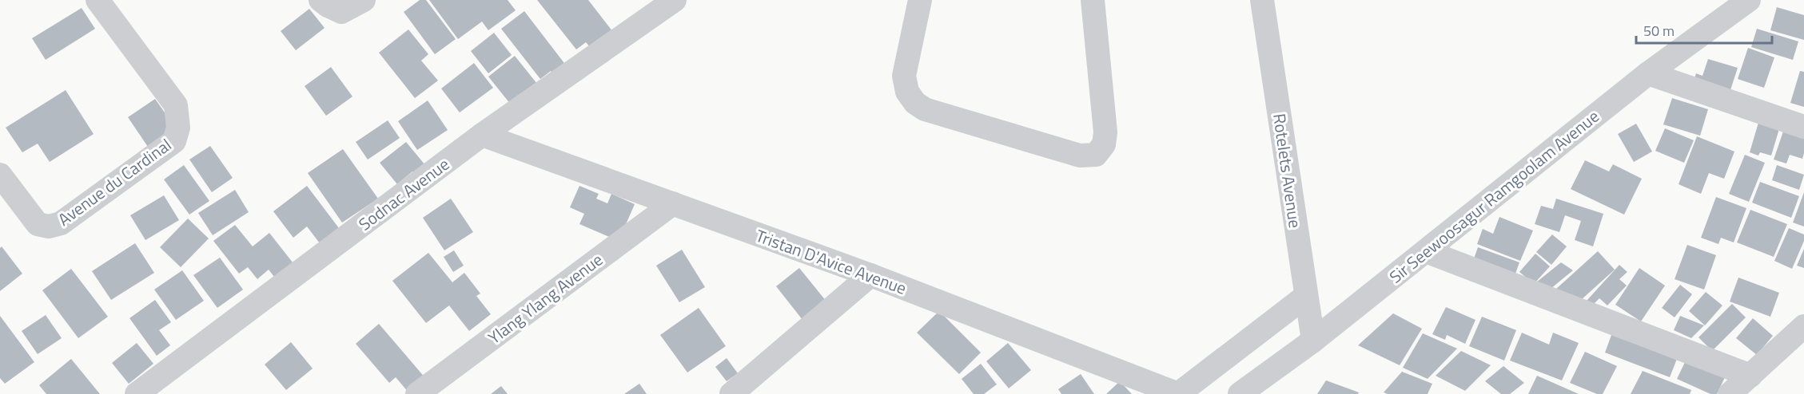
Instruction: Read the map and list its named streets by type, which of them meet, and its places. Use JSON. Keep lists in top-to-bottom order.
{
  "streets": {
    "street": [
      "Rotelets Avenue",
      "Avenue du Cardinal",
      "Sodnac Avenue",
      "Sir Seewoosagur Ramgoolam Avenue",
      "Tristan D'Avice Avenue",
      "Ylang Ylang Avenue"
    ]
  },
  "crossings": [
    ["Rotelets Avenue", "Sir Seewoosagur Ramgoolam Avenue"],
    ["Sodnac Avenue", "Tristan D'Avice Avenue"],
    ["Tristan D'Avice Avenue", "Ylang Ylang Avenue"]
  ],
  "scale_bar": "50 m"
}
